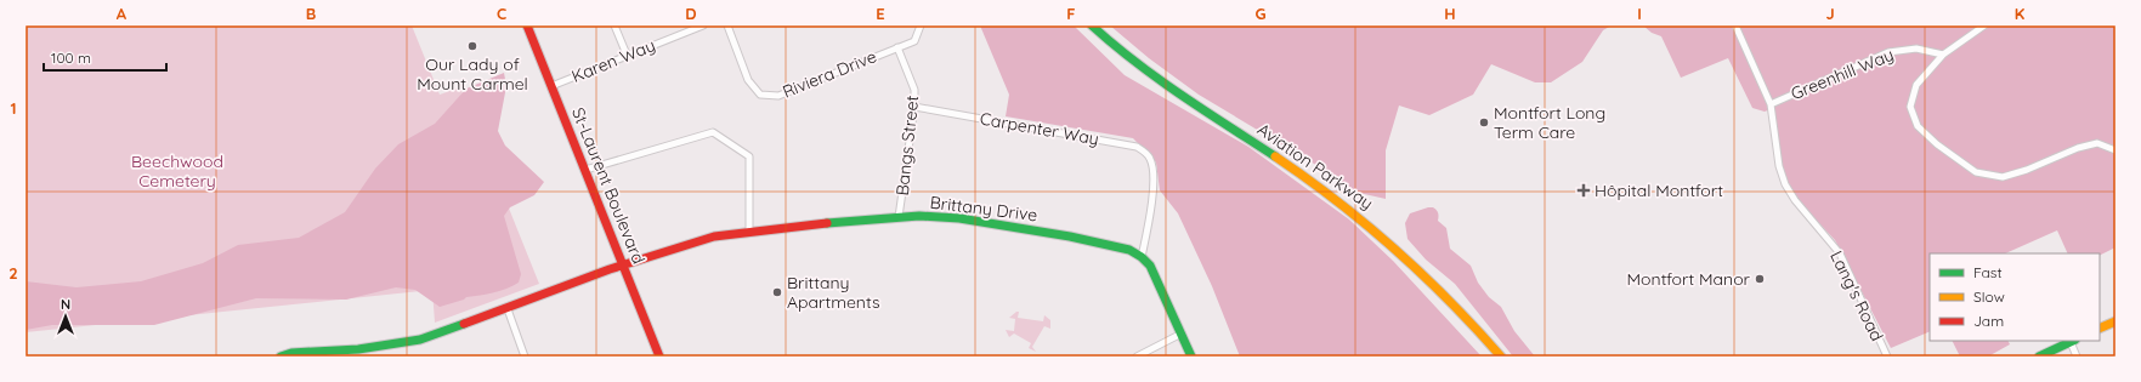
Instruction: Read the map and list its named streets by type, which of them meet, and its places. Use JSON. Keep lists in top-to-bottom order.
{
  "streets": {
    "street": [
      "Karen Way",
      "Riviera Drive",
      "Greenhill Way",
      "Carpenter Way",
      "Bangs Street",
      "Aviation Parkway",
      "St-Laurent Boulevard",
      "Brittany Drive",
      "Lang's Road"
    ]
  },
  "crossings": [
    ["Karen Way", "St-Laurent Boulevard"],
    ["Riviera Drive", "Bangs Street"],
    ["Greenhill Way", "Lang's Road"],
    ["Carpenter Way", "Bangs Street"],
    ["Carpenter Way", "Brittany Drive"],
    ["Bangs Street", "Brittany Drive"],
    ["St-Laurent Boulevard", "Brittany Drive"]
  ],
  "parks": ["Beechwood Cemetery"],
  "places": {
    "other": [
      "Our Lady of Mount Carmel",
      "Montfort Long Term Care",
      "Montfort Manor",
      "Brittany Apartments"
    ],
    "health": ["Hôpital Montfort"]
  },
  "legend": ["Fast", "Slow", "Jam"],
  "scale_bar": "100 m",
  "north": "top",
  "grid": {
    "columns": [
      "A",
      "B",
      "C",
      "D",
      "E",
      "F",
      "G",
      "H",
      "I",
      "J",
      "K"
    ],
    "rows": ["1", "2"]
  }
}
